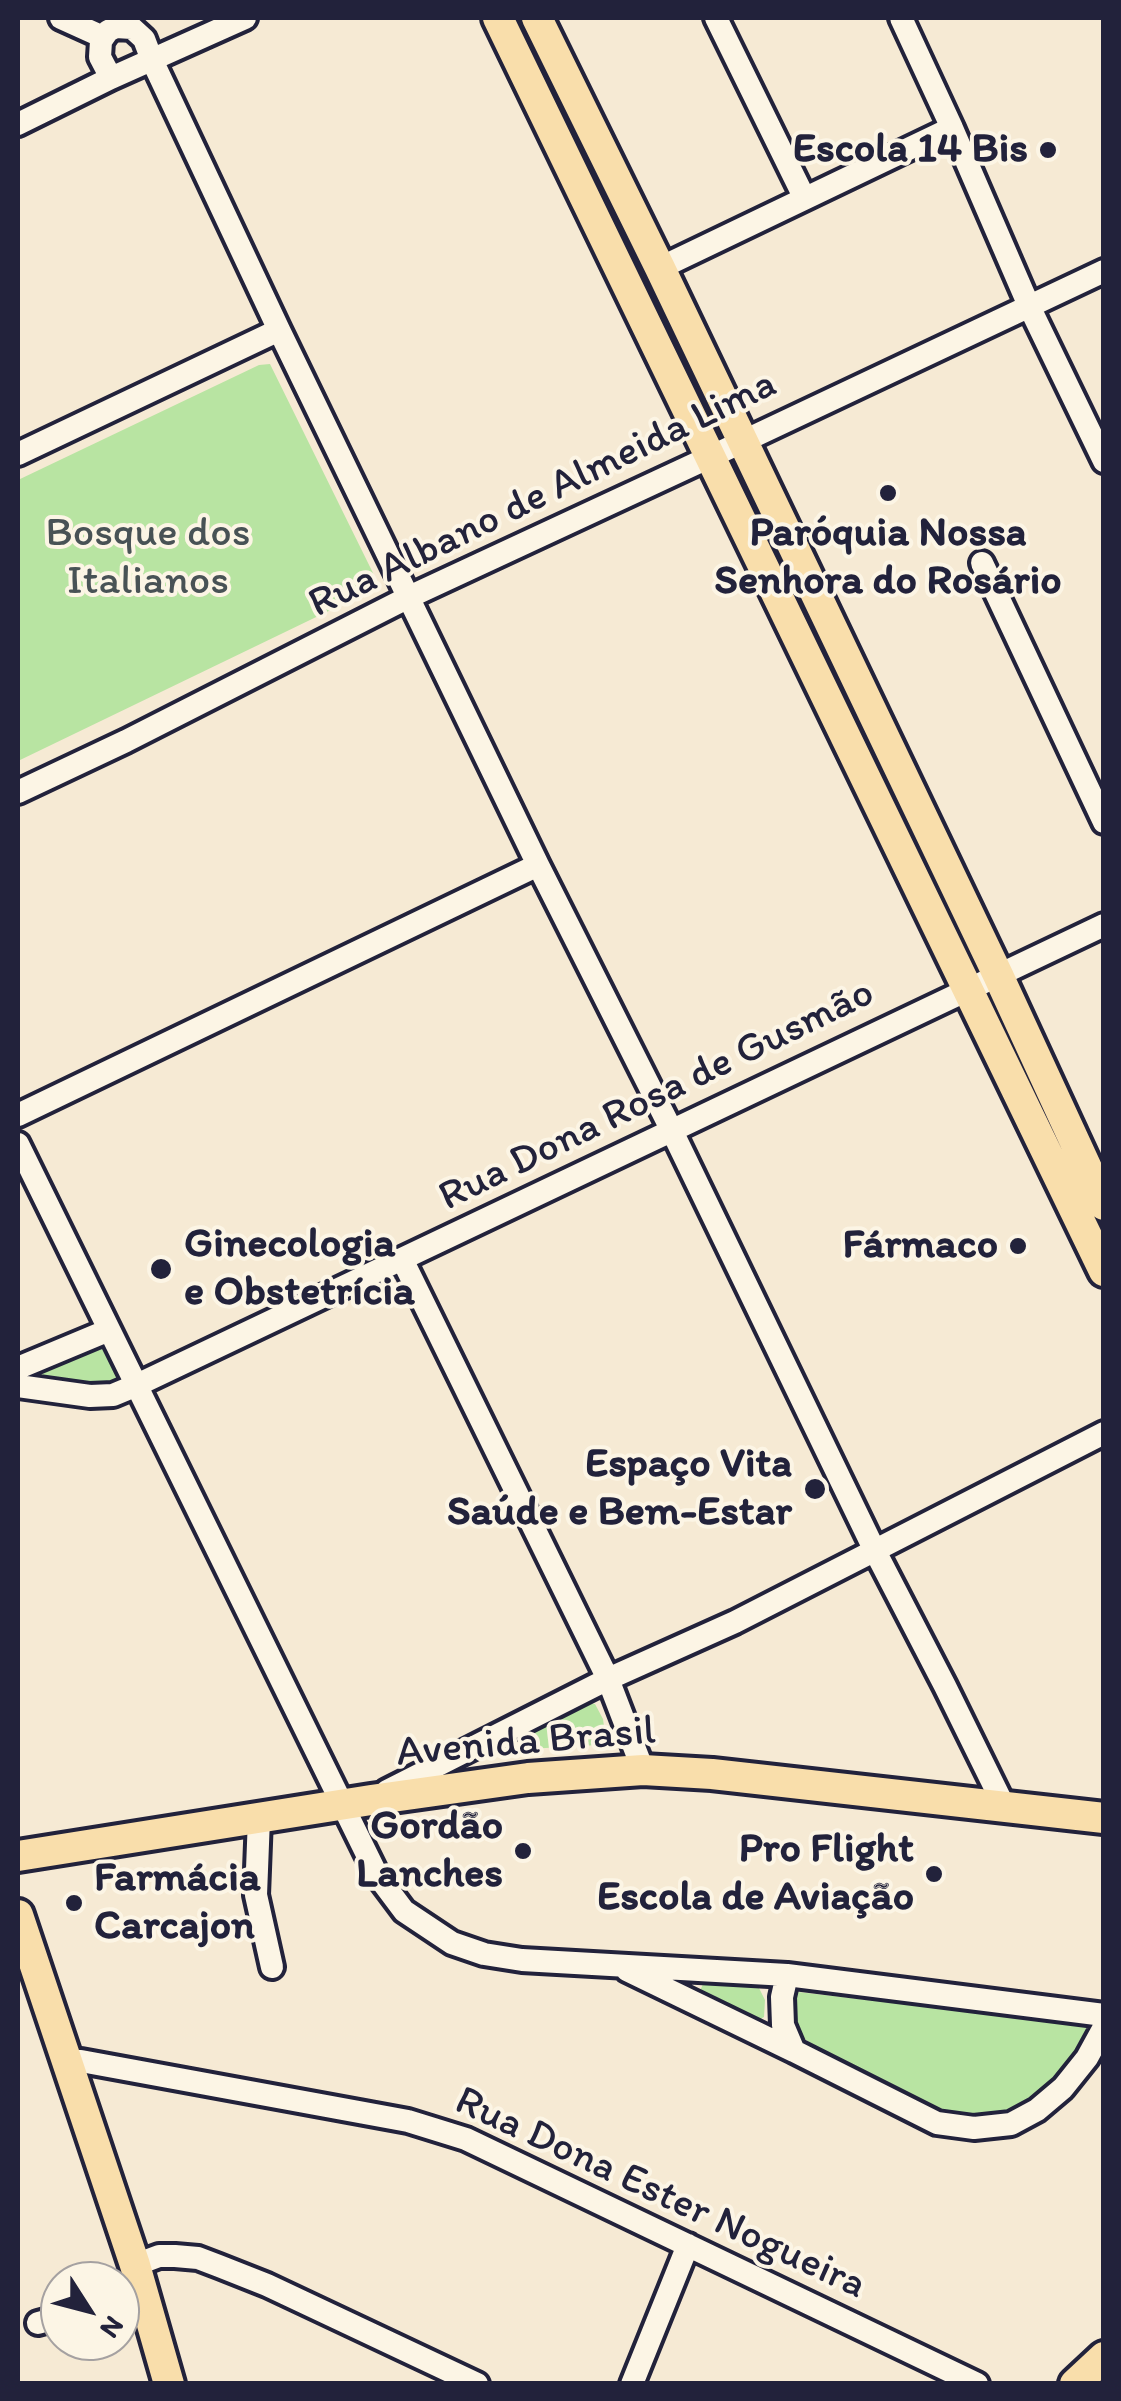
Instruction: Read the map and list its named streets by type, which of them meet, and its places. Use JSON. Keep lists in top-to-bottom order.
{
  "streets": {
    "main road": ["Avenida Brasil"],
    "street": ["Rua Albano de Almeida Lima", "Rua Dona Rosa de Gusmão", "Rua Dona Ester Nogueira"]
  },
  "parks": ["Bosque dos Italianos"],
  "places": [
    "Escola 14 Bis",
    "Paróquia Nossa Senhora do Rosário",
    "Fármaco",
    "Ginecologia e Obstetrícia",
    "Espaço Vita Saúde e Bem-Estar",
    "Gordão Lanches",
    "Pro Flight Escola de Aviação",
    "Farmácia Carcajon"
  ],
  "north": "bottom right"
}
